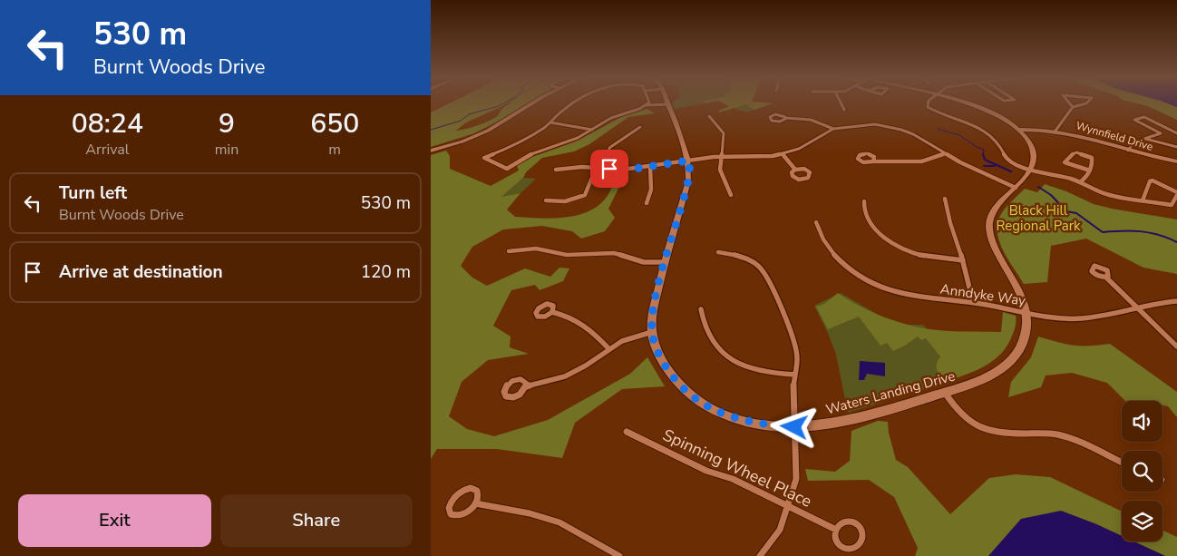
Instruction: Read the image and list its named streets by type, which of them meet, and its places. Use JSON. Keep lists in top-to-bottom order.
{
  "streets": {
    "street": [
      "Wynnfield Drive",
      "Anndyke Way",
      "Waters Landing Drive",
      "Spinning Wheel Place"
    ]
  },
  "crossings": [
    ["Anndyke Way", "Waters Landing Drive"]
  ],
  "parks": ["Black Hill Regional Park"],
  "page": {
    "turn": ["530 m", "Burnt Woods Drive"],
    "eta": [
      "08:24",
      "Arrival",
      "9",
      "min",
      "650",
      "m"
    ],
    "list": [
      {
        "name": "Turn left",
        "note": "Burnt Woods Drive",
        "value": "530 m"
      },
      {
        "name": "Arrive at destination",
        "value": "120 m"
      }
    ],
    "buttons": ["Exit", "Share"]
  }
}
